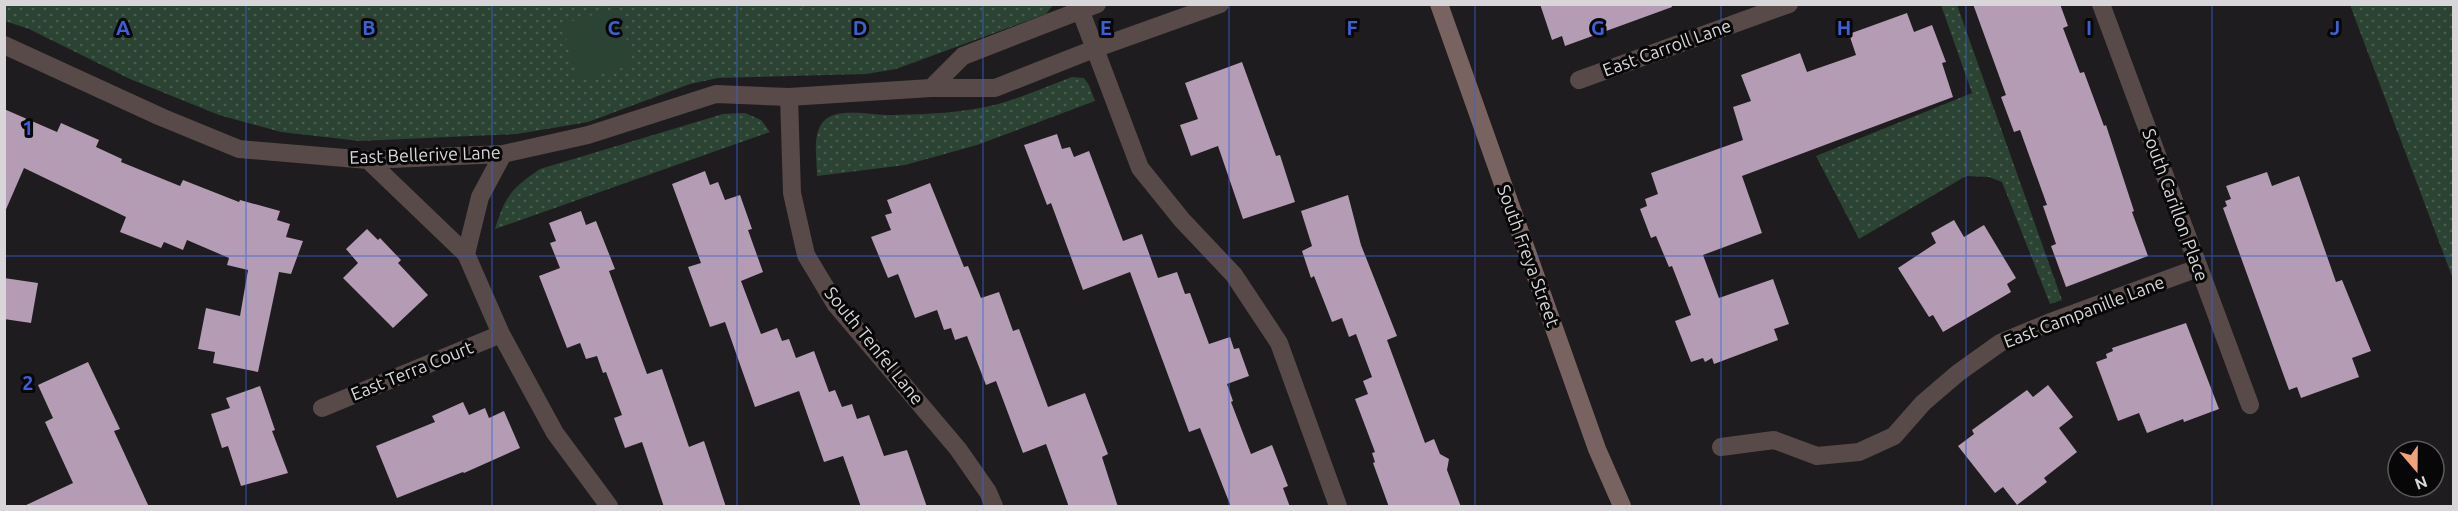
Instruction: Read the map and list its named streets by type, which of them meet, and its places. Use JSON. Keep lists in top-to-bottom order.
{
  "streets": {
    "main road": ["South Freya Street"],
    "street": [
      "East Carroll Lane",
      "East Bellerive Lane",
      "South Carillon Place",
      "East Campanille Lane",
      "South Tenfel Lane",
      "East Terra Court"
    ]
  },
  "crossings": [
    ["East Bellerive Lane", "South Tenfel Lane"],
    ["South Carillon Place", "East Campanille Lane"]
  ],
  "north": "bottom",
  "grid": {
    "columns": [
      "A",
      "B",
      "C",
      "D",
      "E",
      "F",
      "G",
      "H",
      "I",
      "J"
    ],
    "rows": ["1", "2"]
  }
}
